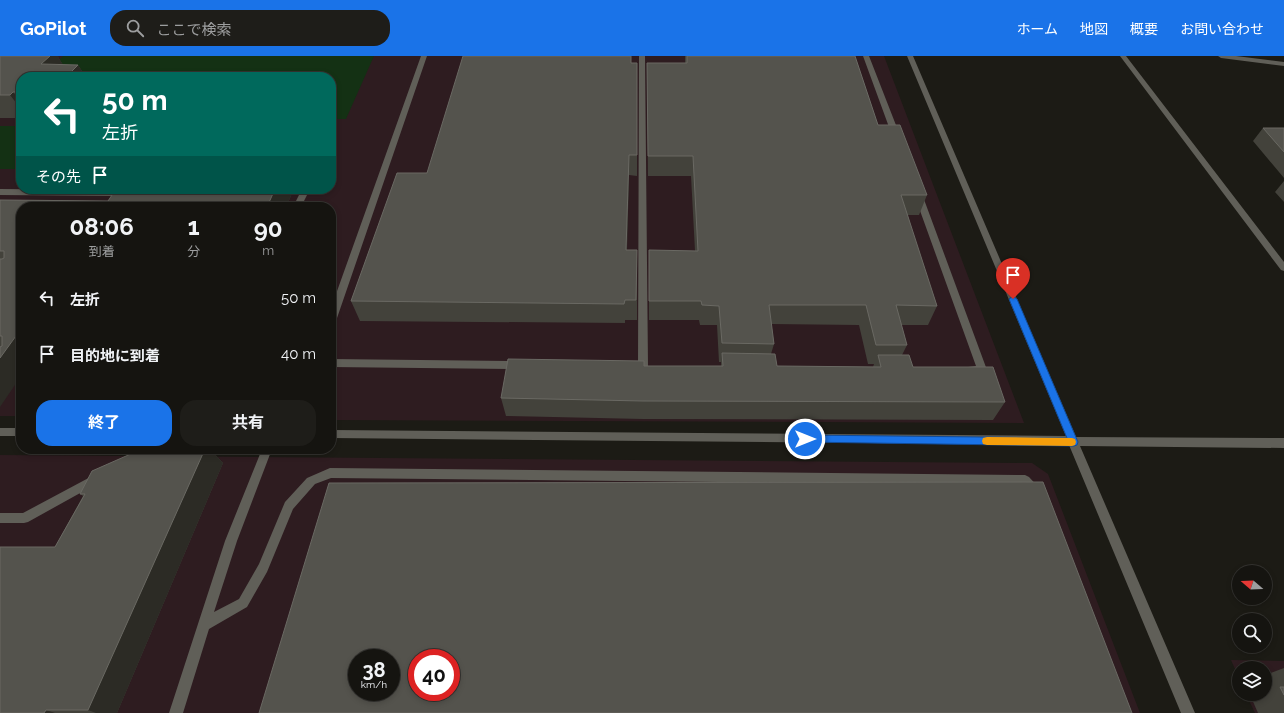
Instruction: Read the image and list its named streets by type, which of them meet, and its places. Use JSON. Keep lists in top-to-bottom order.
{
  "north": "left",
  "page": {
    "header": "GoPilot",
    "search": "ここで検索",
    "nav": [
      "ホーム",
      "地図",
      "概要",
      "お問い合わせ"
    ],
    "turn": ["50 m", "左折"],
    "then": "その先",
    "eta": [
      "08:06",
      "到着",
      "1",
      "分",
      "90",
      "m"
    ],
    "list": [
      {
        "name": "左折",
        "value": "50 m"
      },
      {
        "name": "目的地に到着",
        "value": "40 m"
      }
    ],
    "buttons": ["終了", "共有"],
    "speed": "38 km/h",
    "limit": "40"
  }
}
